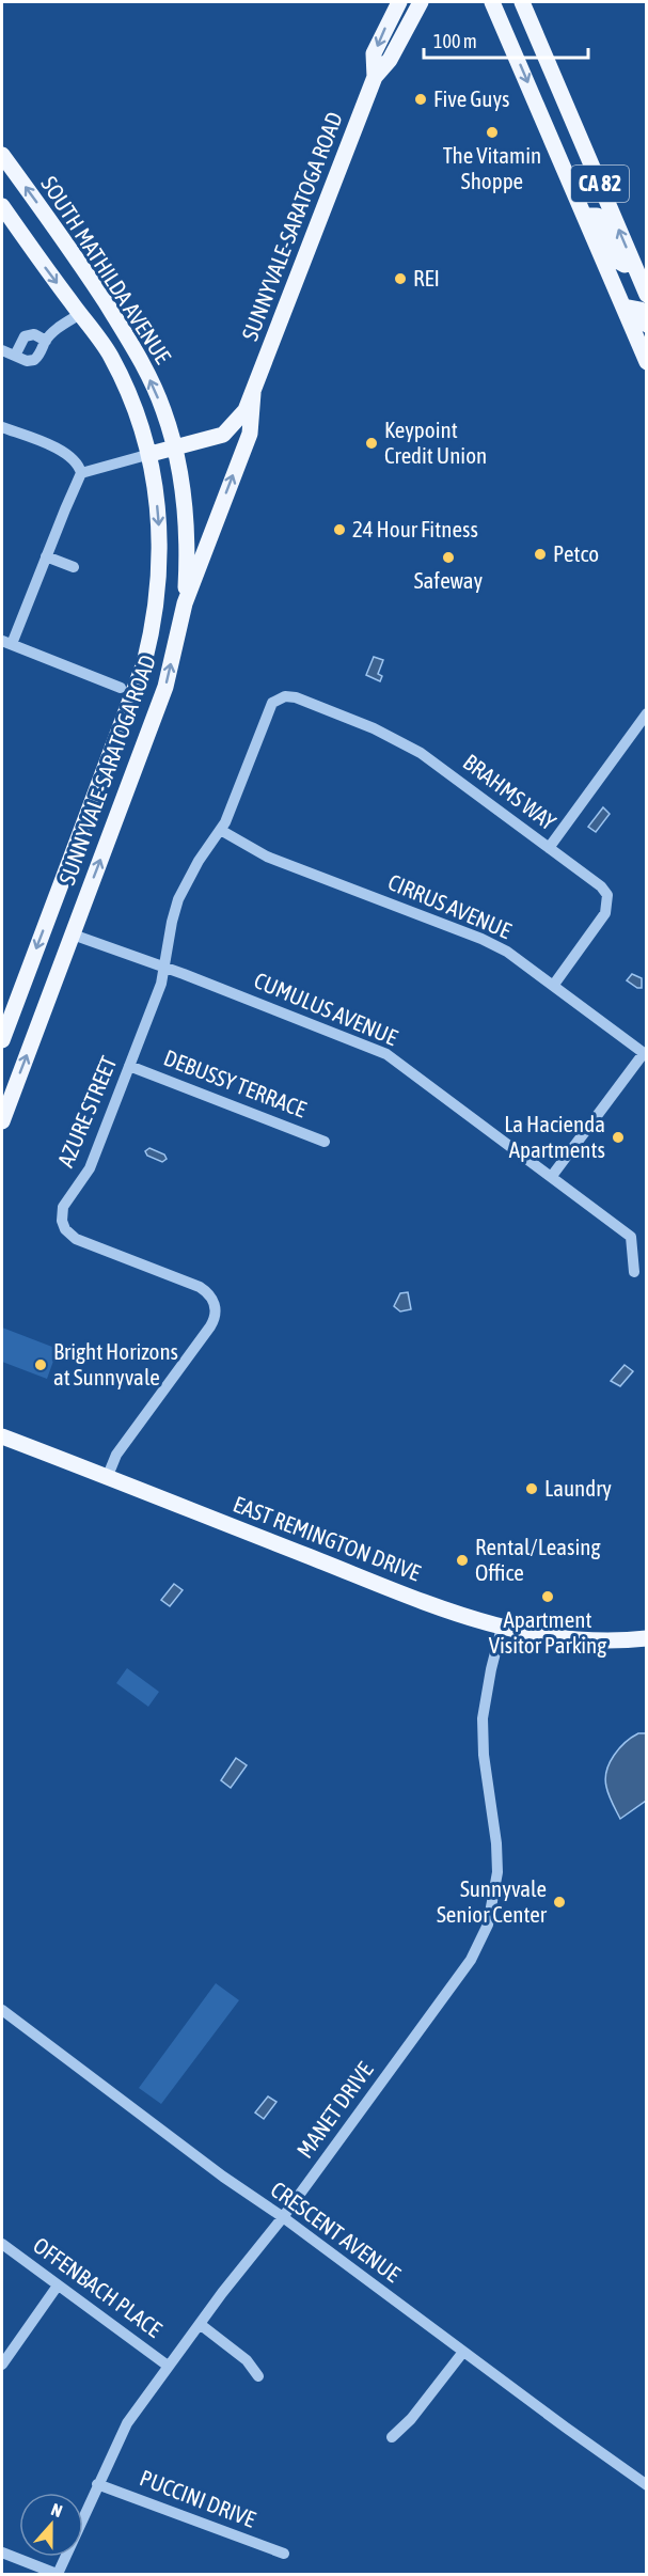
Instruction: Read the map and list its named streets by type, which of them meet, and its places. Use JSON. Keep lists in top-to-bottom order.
{
  "streets": {
    "main road": [
      "CA 82",
      "SUNNYVALE-SARATOGA ROAD",
      "SOUTH MATHILDA AVENUE",
      "EAST REMINGTON DRIVE"
    ],
    "street": [
      "BRAHMS WAY",
      "CIRRUS AVENUE",
      "CUMULUS AVENUE",
      "DEBUSSY TERRACE",
      "AZURE STREET",
      "MANET DRIVE",
      "CRESCENT AVENUE",
      "OFFENBACH PLACE",
      "PUCCINI DRIVE"
    ]
  },
  "crossings": [
    ["SUNNYVALE-SARATOGA ROAD", "SOUTH MATHILDA AVENUE"],
    ["SUNNYVALE-SARATOGA ROAD", "CUMULUS AVENUE"],
    ["BRAHMS WAY", "CIRRUS AVENUE"],
    ["BRAHMS WAY", "AZURE STREET"],
    ["CIRRUS AVENUE", "CUMULUS AVENUE"],
    ["CIRRUS AVENUE", "AZURE STREET"],
    ["CUMULUS AVENUE", "AZURE STREET"],
    ["DEBUSSY TERRACE", "AZURE STREET"],
    ["AZURE STREET", "EAST REMINGTON DRIVE"],
    ["EAST REMINGTON DRIVE", "MANET DRIVE"],
    ["MANET DRIVE", "CRESCENT AVENUE"],
    ["MANET DRIVE", "OFFENBACH PLACE"],
    ["MANET DRIVE", "PUCCINI DRIVE"]
  ],
  "places": [
    "Five Guys",
    "The Vitamin Shoppe",
    "REI",
    "Keypoint Credit Union",
    "24 Hour Fitness",
    "Petco",
    "Safeway",
    "La Hacienda Apartments",
    "Bright Horizons at Sunnyvale",
    "Laundry",
    "Rental/Leasing Office",
    "Apartment Visitor Parking",
    "Sunnyvale Senior Center"
  ],
  "scale_bar": "100 m",
  "north": "top"
}
